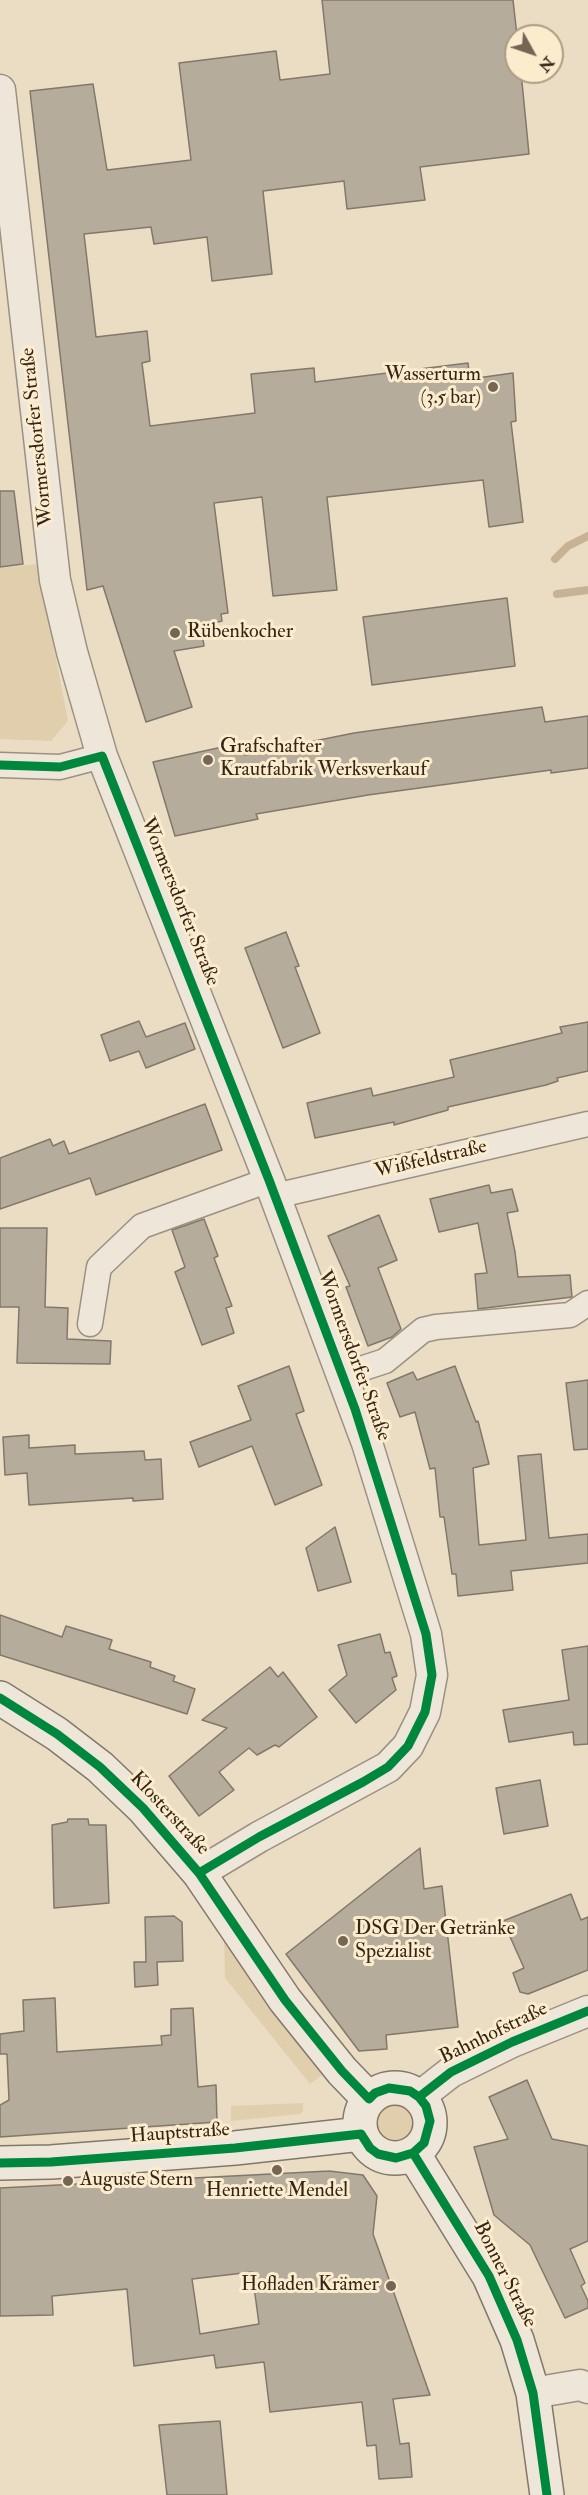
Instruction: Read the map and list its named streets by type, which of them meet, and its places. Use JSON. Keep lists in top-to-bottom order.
{
  "streets": {
    "main road": ["Klosterstraße", "Hauptstraße", "Bonner Straße"],
    "street": ["Wormersdorfer Straße", "Wißfeldstraße", "Bahnhofstraße"]
  },
  "crossings": [
    ["Wormersdorfer Straße", "Wißfeldstraße"],
    ["Wormersdorfer Straße", "Klosterstraße"],
    ["Klosterstraße", "Bahnhofstraße"],
    ["Klosterstraße", "Hauptstraße"],
    ["Klosterstraße", "Bonner Straße"],
    ["Bahnhofstraße", "Hauptstraße"],
    ["Bahnhofstraße", "Bonner Straße"],
    ["Hauptstraße", "Bonner Straße"]
  ],
  "places": [
    "Wasserturm (3.5 bar)",
    "Rübenkocher",
    "Grafschafter Krautfabrik Werksverkauf",
    "DSG Der Getränke Spezialist",
    "Henriette Mendel",
    "Auguste Stern",
    "Hofladen Krämer"
  ],
  "north": "bottom right"
}
